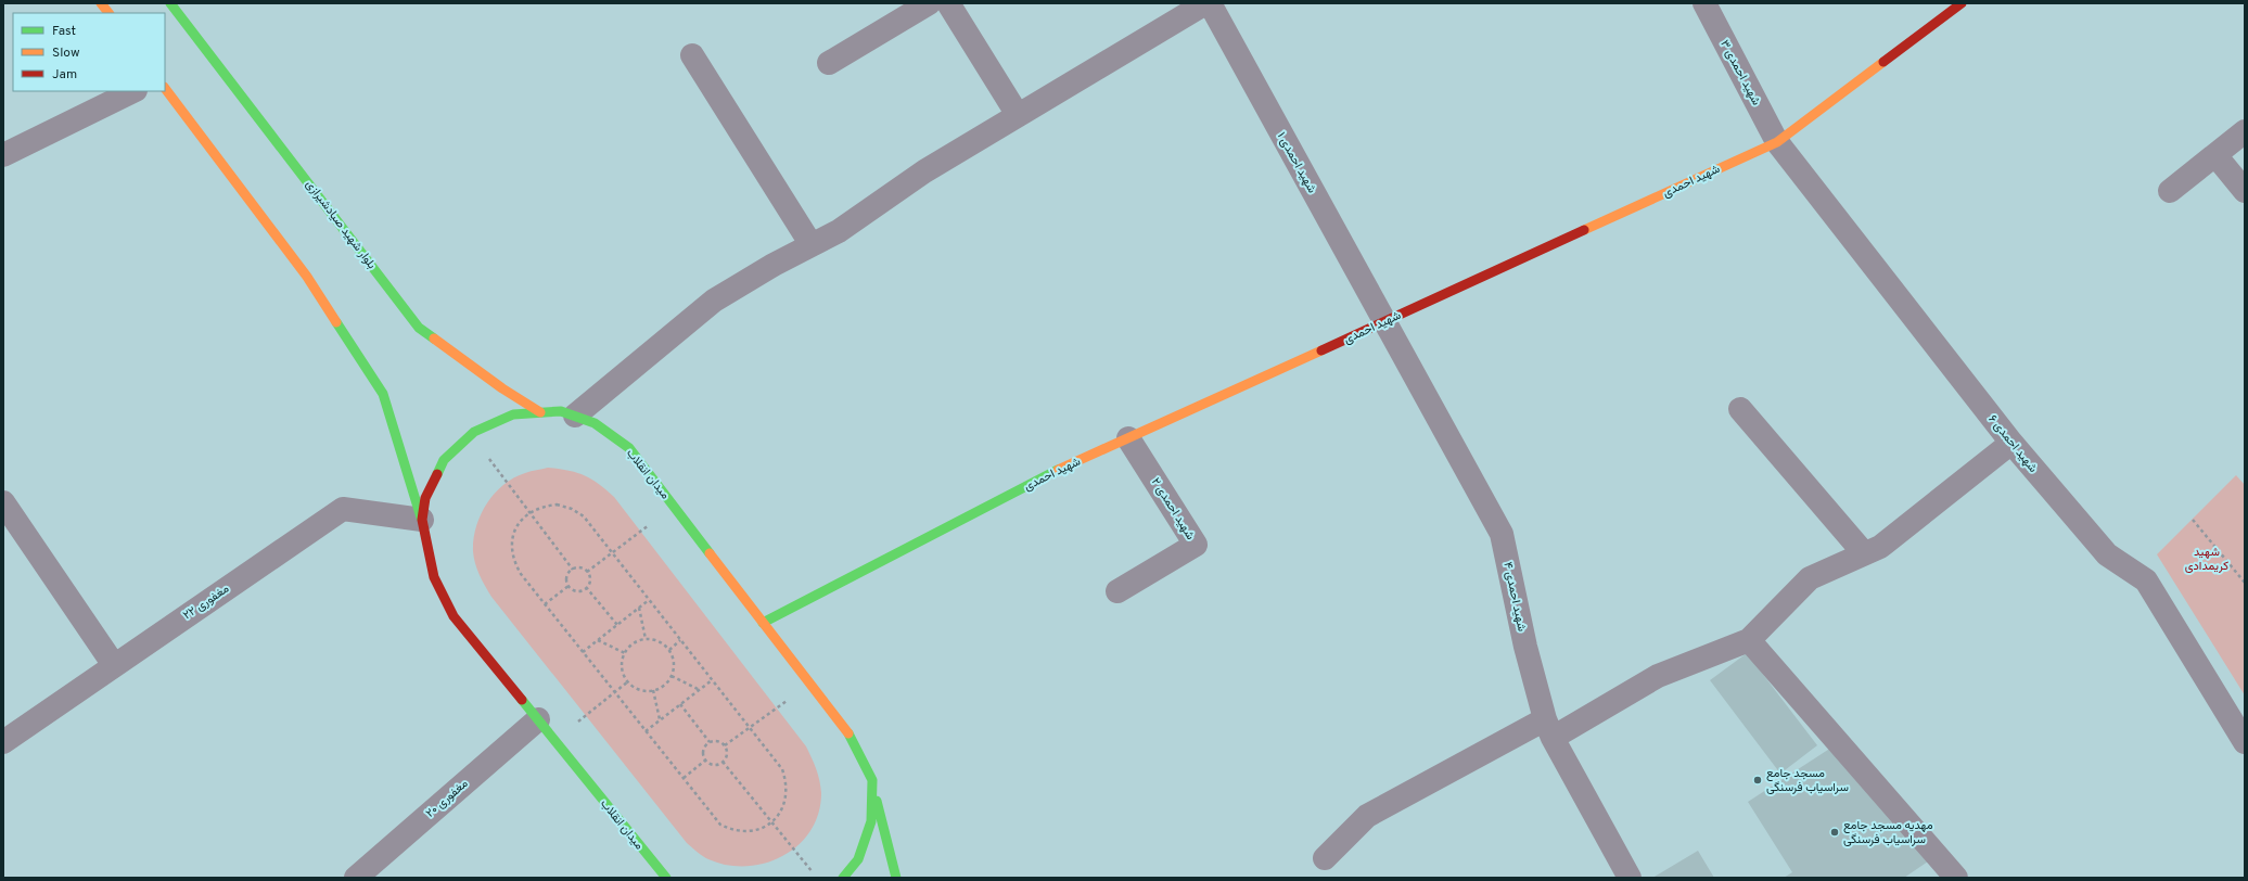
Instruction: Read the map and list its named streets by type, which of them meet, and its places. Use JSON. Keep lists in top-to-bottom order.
{
  "streets": {
    "main road": ["شهید احمدی", "بلوار شهید صیادشیرازی", "میدان انقلاب"],
    "street": [
      "شهید احمدی ۳",
      "شهید احمدی ۱",
      "شهید احمدی ۶",
      "شهید احمدی ۲",
      "شهید احمدی ۴",
      "مغفوری ۲۲",
      "مغفوری ۲۰"
    ]
  },
  "crossings": [
    ["شهید احمدی ۳", "شهید احمدی"],
    ["شهید احمدی ۳", "شهید احمدی ۶"],
    ["شهید احمدی ۱", "شهید احمدی"],
    ["شهید احمدی ۱", "شهید احمدی ۴"],
    ["شهید احمدی", "شهید احمدی ۶"],
    ["شهید احمدی", "میدان انقلاب"],
    ["شهید احمدی", "شهید احمدی ۲"],
    ["شهید احمدی", "شهید احمدی ۴"],
    ["بلوار شهید صیادشیرازی", "میدان انقلاب"],
    ["میدان انقلاب", "مغفوری ۲۲"],
    ["میدان انقلاب", "مغفوری ۲۰"]
  ],
  "parks": ["شهید کریمدادی"],
  "places": ["مسجد جامع سراسیاب فرسنگی", "مهدیه مسجد جامع سراسیاب فرسنگی"],
  "legend": ["Fast", "Slow", "Jam"]
}
